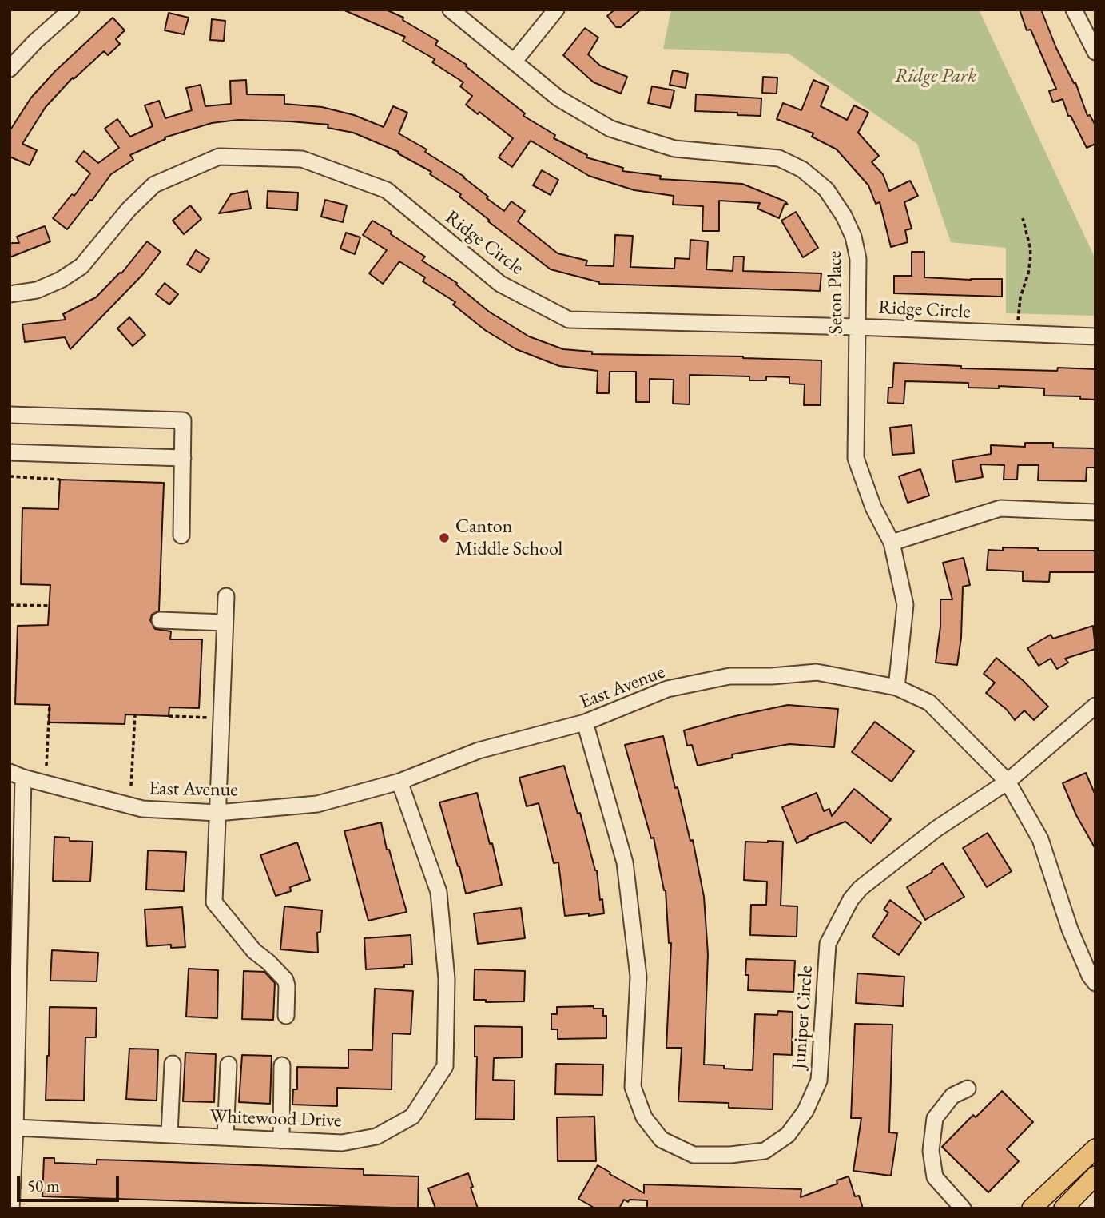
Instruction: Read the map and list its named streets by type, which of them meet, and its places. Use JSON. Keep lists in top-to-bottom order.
{
  "streets": {
    "street": [
      "Ridge Circle",
      "Seton Place",
      "East Avenue",
      "Juniper Circle",
      "Whitewood Drive"
    ]
  },
  "crossings": [
    ["Ridge Circle", "Seton Place"],
    ["Seton Place", "East Avenue"],
    ["East Avenue", "Juniper Circle"],
    ["East Avenue", "Whitewood Drive"]
  ],
  "parks": ["Ridge Park"],
  "places": ["Canton Middle School"],
  "scale_bar": "50 m"
}
